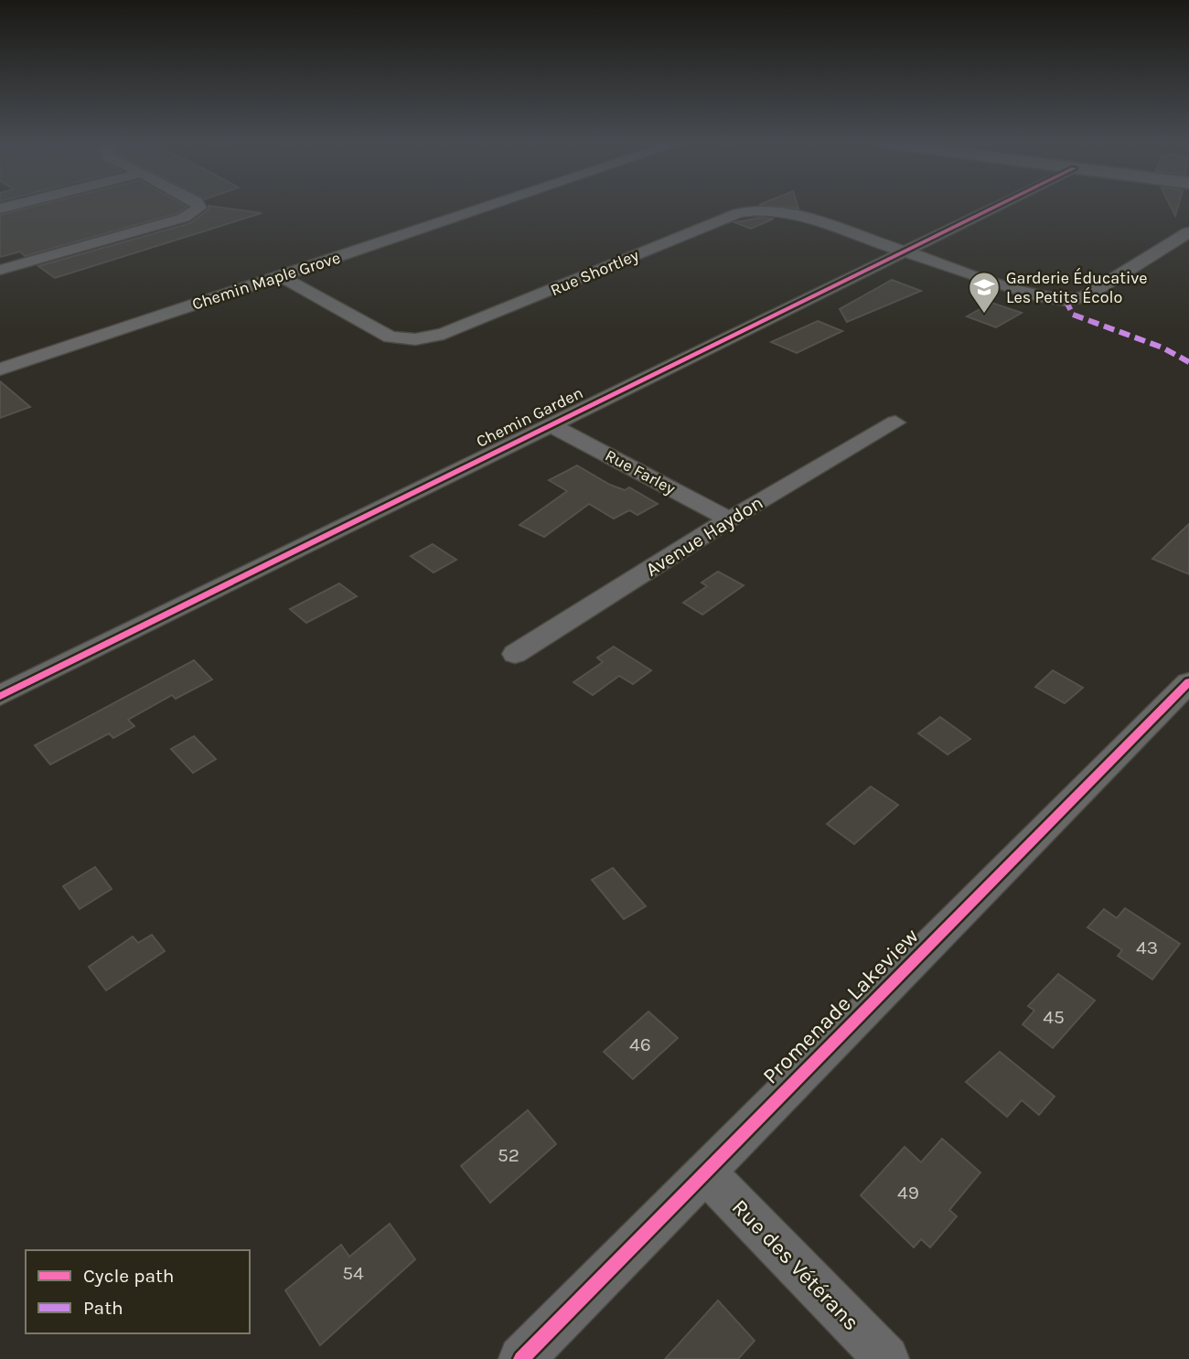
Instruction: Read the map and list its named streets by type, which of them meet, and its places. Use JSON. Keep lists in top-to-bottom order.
{
  "streets": {
    "street": [
      "Rue Shortley",
      "Chemin Maple Grove",
      "Chemin Garden",
      "Rue Farley",
      "Avenue Haydon",
      "Promenade Lakeview",
      "Rue des Vétérans"
    ]
  },
  "crossings": [
    ["Rue Shortley", "Chemin Maple Grove"],
    ["Rue Shortley", "Chemin Garden"],
    ["Chemin Garden", "Rue Farley"],
    ["Rue Farley", "Avenue Haydon"],
    ["Promenade Lakeview", "Rue des Vétérans"]
  ],
  "places": {
    "school or university": ["Garderie Éducative Les Petits Écolo"]
  },
  "house_numbers": [
    "43",
    "45",
    "46",
    "52",
    "49",
    "54"
  ],
  "legend": ["Cycle path", "Path"]
}
